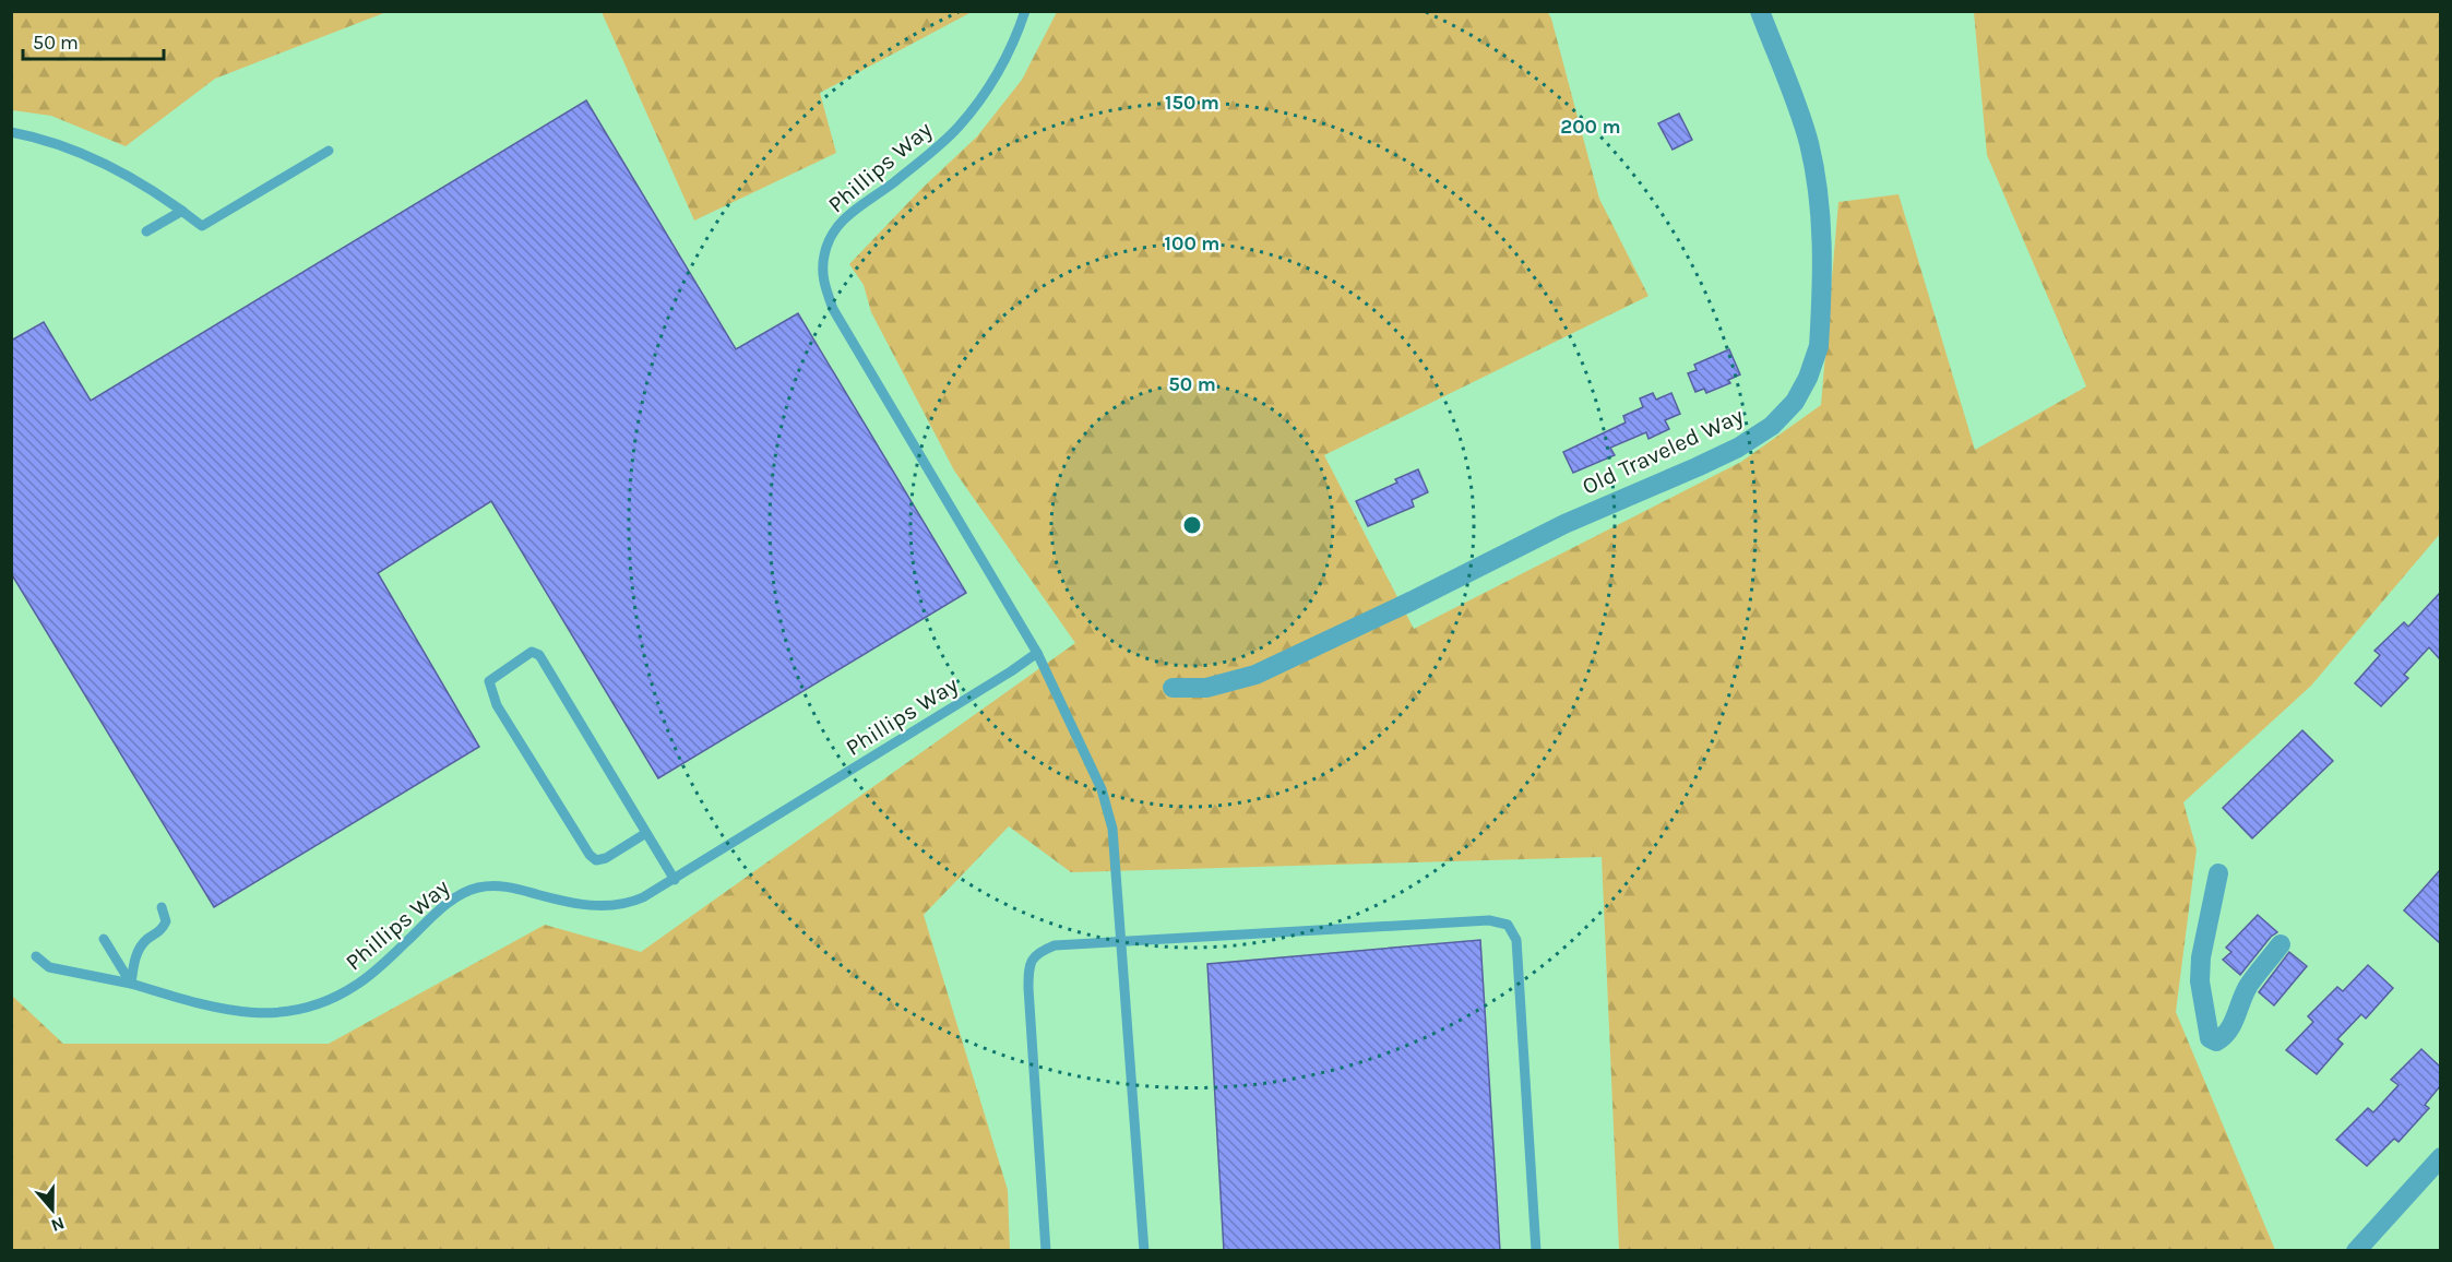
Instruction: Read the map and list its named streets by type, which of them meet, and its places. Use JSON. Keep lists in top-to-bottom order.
{
  "streets": {
    "street": ["Old Traveled Way"],
    "lane": ["Phillips Way"]
  },
  "scale_bar": "50 m",
  "north": "bottom",
  "rings": [
    "150 m",
    "200 m",
    "100 m",
    "50 m"
  ]
}
